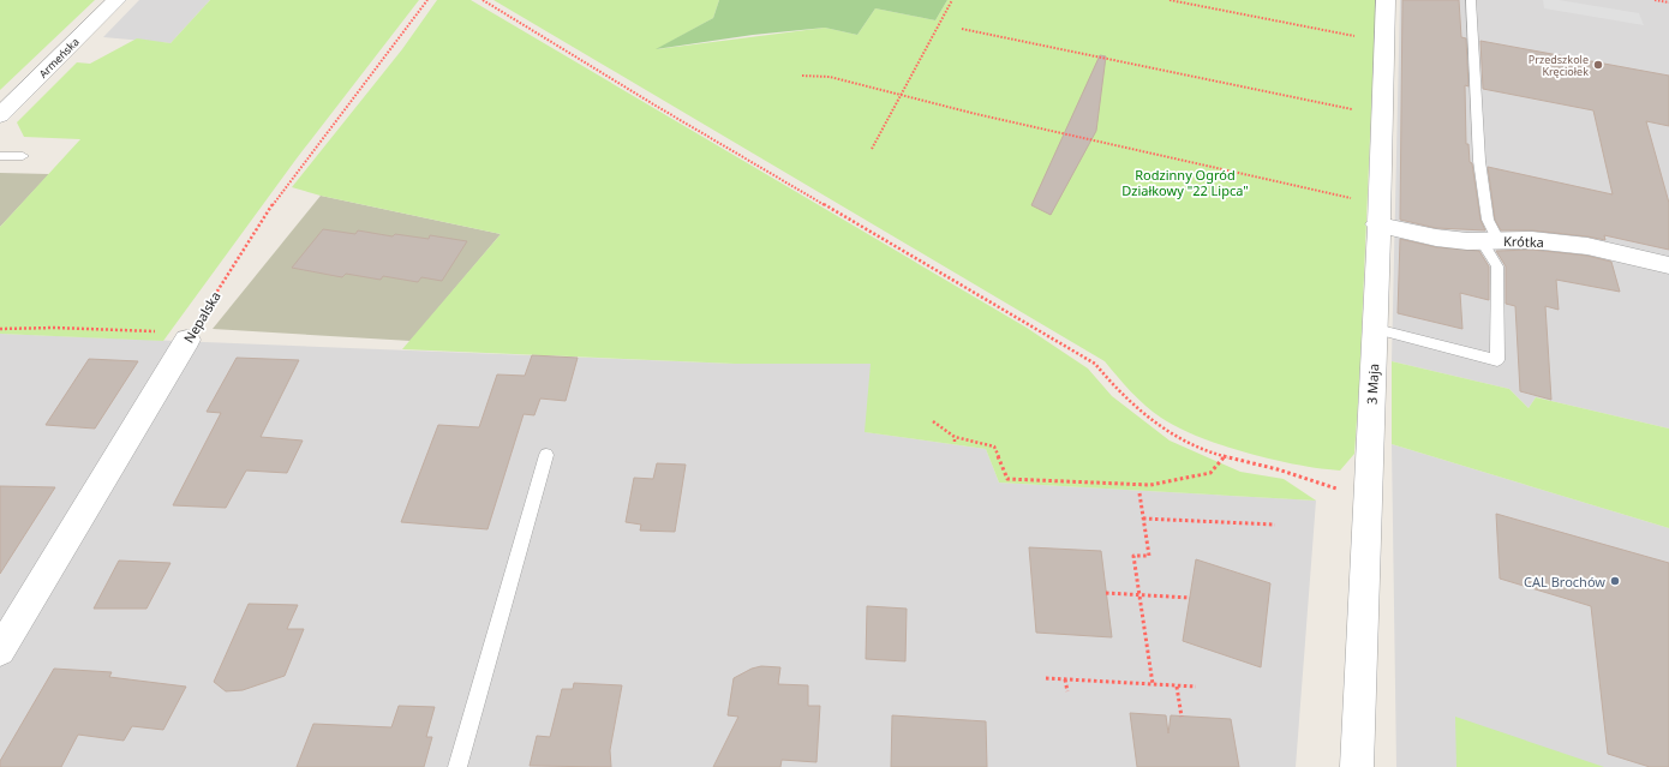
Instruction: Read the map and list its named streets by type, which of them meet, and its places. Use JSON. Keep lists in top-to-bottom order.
{
  "streets": {
    "street": [
      "Armeńska",
      "Krótka",
      "Nepalska",
      "3 Maja"
    ]
  },
  "crossings": [
    ["Krótka", "3 Maja"]
  ],
  "parks": ["Rodzinny Ogród Działkowy \"22 Lipca\""],
  "places": ["Przedszkole Kręciołek", "CAL Brochów"]
}
